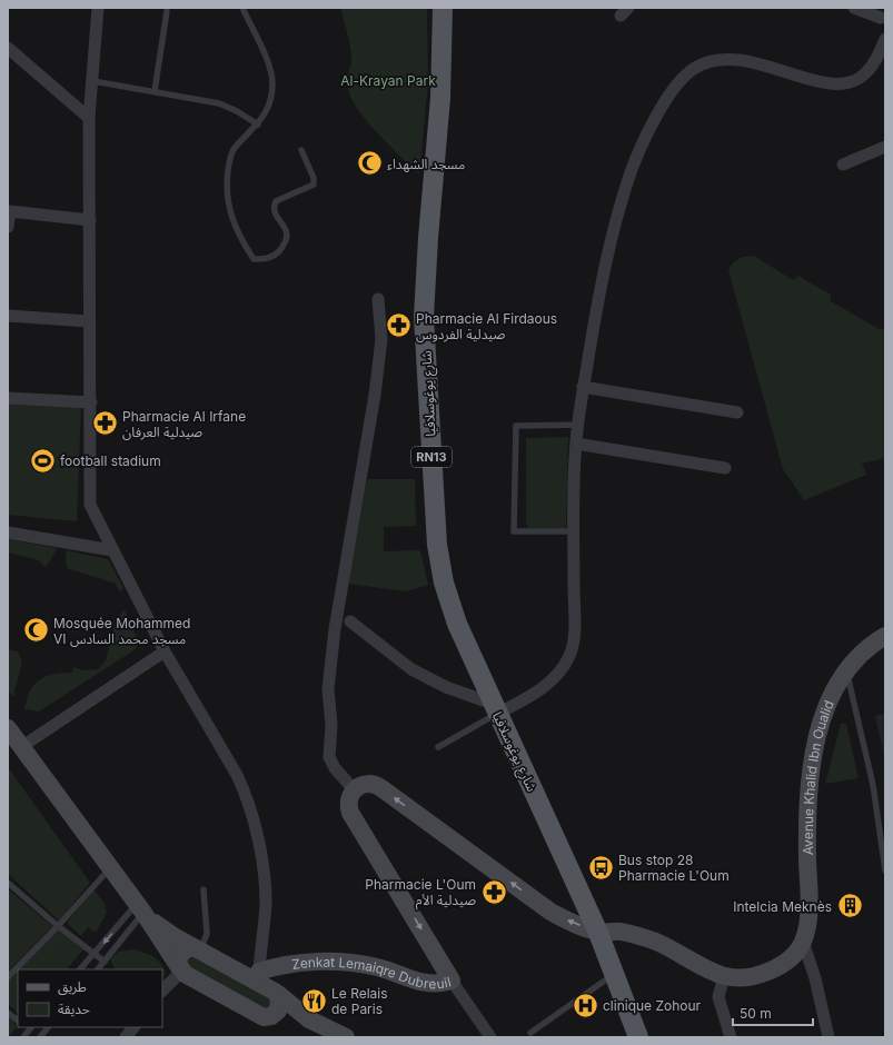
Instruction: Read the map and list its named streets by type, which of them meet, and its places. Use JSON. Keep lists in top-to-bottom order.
{
  "streets": {
    "main road": [
      "شارع يوغوسلافيا",
      "RN13",
      "Avenue Khalid Ibn Oualid",
      "Zenkat Lemaiqre Dubreuil"
    ]
  },
  "crossings": [
    ["شارع يوغوسلافيا", "RN13"]
  ],
  "parks": ["Al-Krayan Park"],
  "places": {
    "mosque": ["مسجد الشهداء", "Mosquée Mohammed VI مسجد محمد السادس"],
    "pharmacy": ["Pharmacie Al Firdaous صيدلية الفردوس", "Pharmacie Al Irfane صيدلية العرفان", "Pharmacie L'Oum صيدلية الأم"],
    "sports": ["football stadium"],
    "bus stop": ["Bus stop 28 Pharmacie L'Oum"],
    "building": ["Intelcia Meknès"],
    "restaurant": ["Le Relais de Paris"],
    "hospital": ["clinique Zohour"]
  },
  "legend": ["طريق", "حديقة"],
  "scale_bar": "50 m"
}
